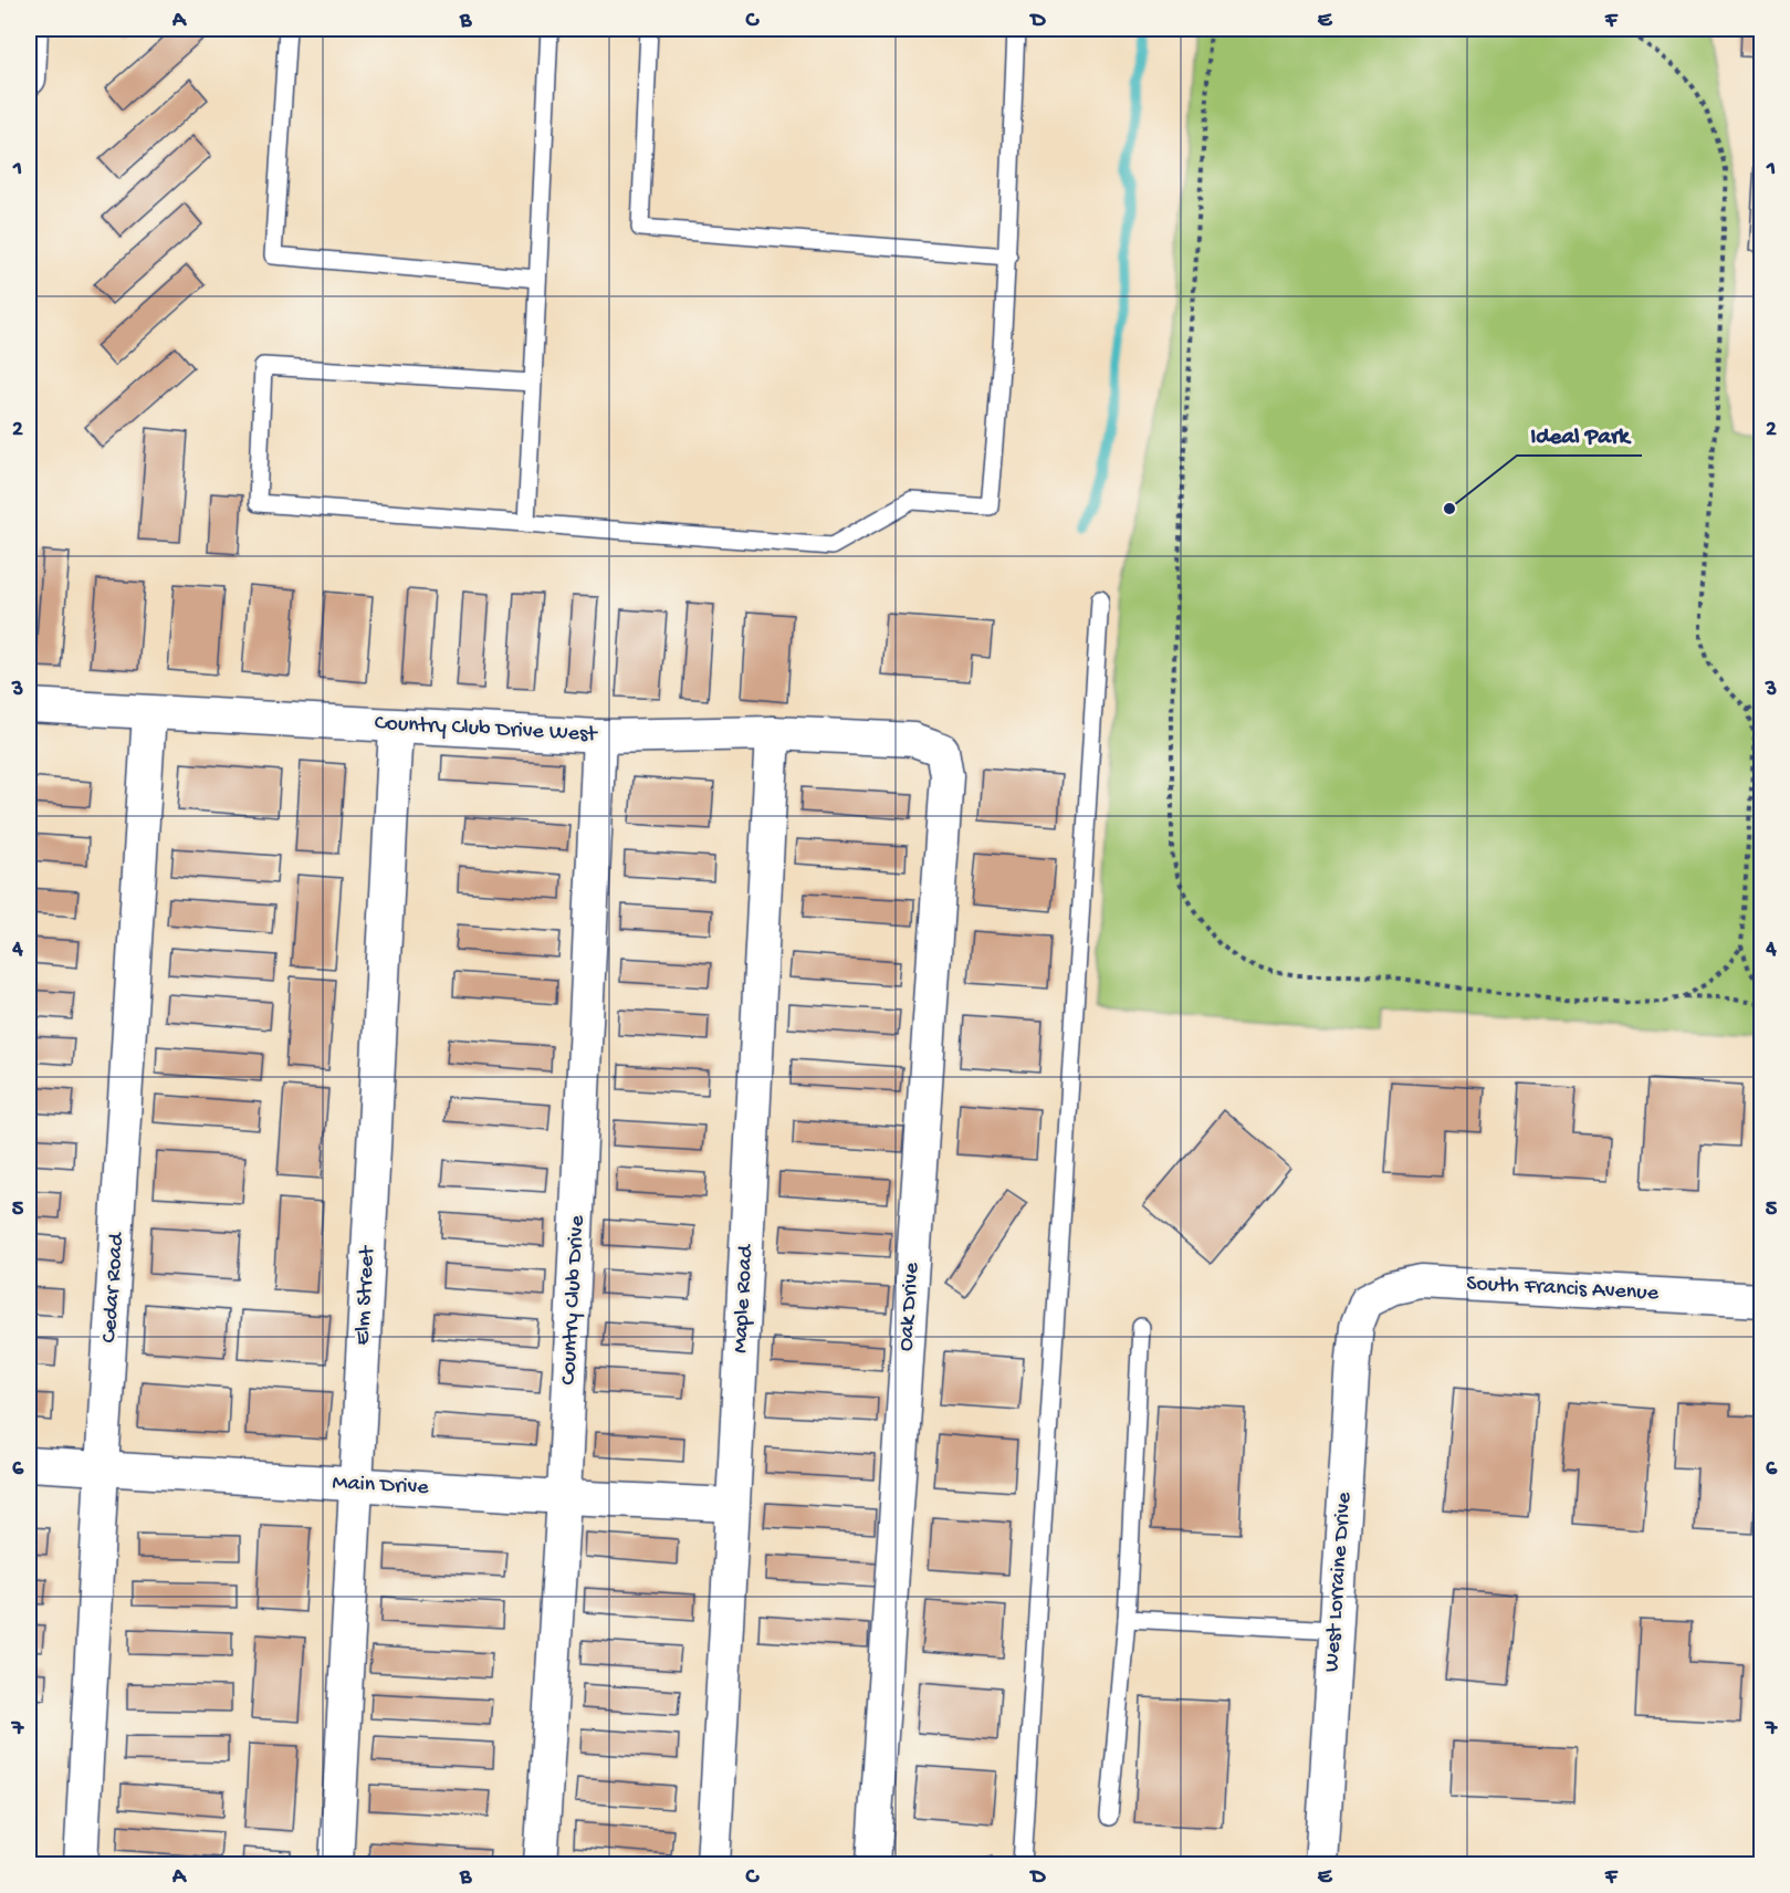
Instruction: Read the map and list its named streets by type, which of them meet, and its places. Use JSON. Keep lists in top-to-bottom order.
{
  "streets": {
    "street": [
      "Country Club Drive West",
      "Cedar Road",
      "South Francis Avenue",
      "Elm Street",
      "Maple Road",
      "Country Club Drive",
      "Oak Drive",
      "Main Drive",
      "West Lorraine Drive"
    ]
  },
  "crossings": [
    ["Country Club Drive West", "Cedar Road"],
    ["Country Club Drive West", "Elm Street"],
    ["Country Club Drive West", "Maple Road"],
    ["Country Club Drive West", "Country Club Drive"],
    ["Country Club Drive West", "Oak Drive"],
    ["Cedar Road", "Main Drive"],
    ["South Francis Avenue", "West Lorraine Drive"],
    ["Elm Street", "Main Drive"],
    ["Maple Road", "Main Drive"],
    ["Country Club Drive", "Main Drive"]
  ],
  "places": ["Ideal Park"],
  "grid": {
    "columns": [
      "A",
      "B",
      "C",
      "D",
      "E",
      "F"
    ],
    "rows": [
      "1",
      "2",
      "3",
      "4",
      "5",
      "6",
      "7"
    ]
  }
}
